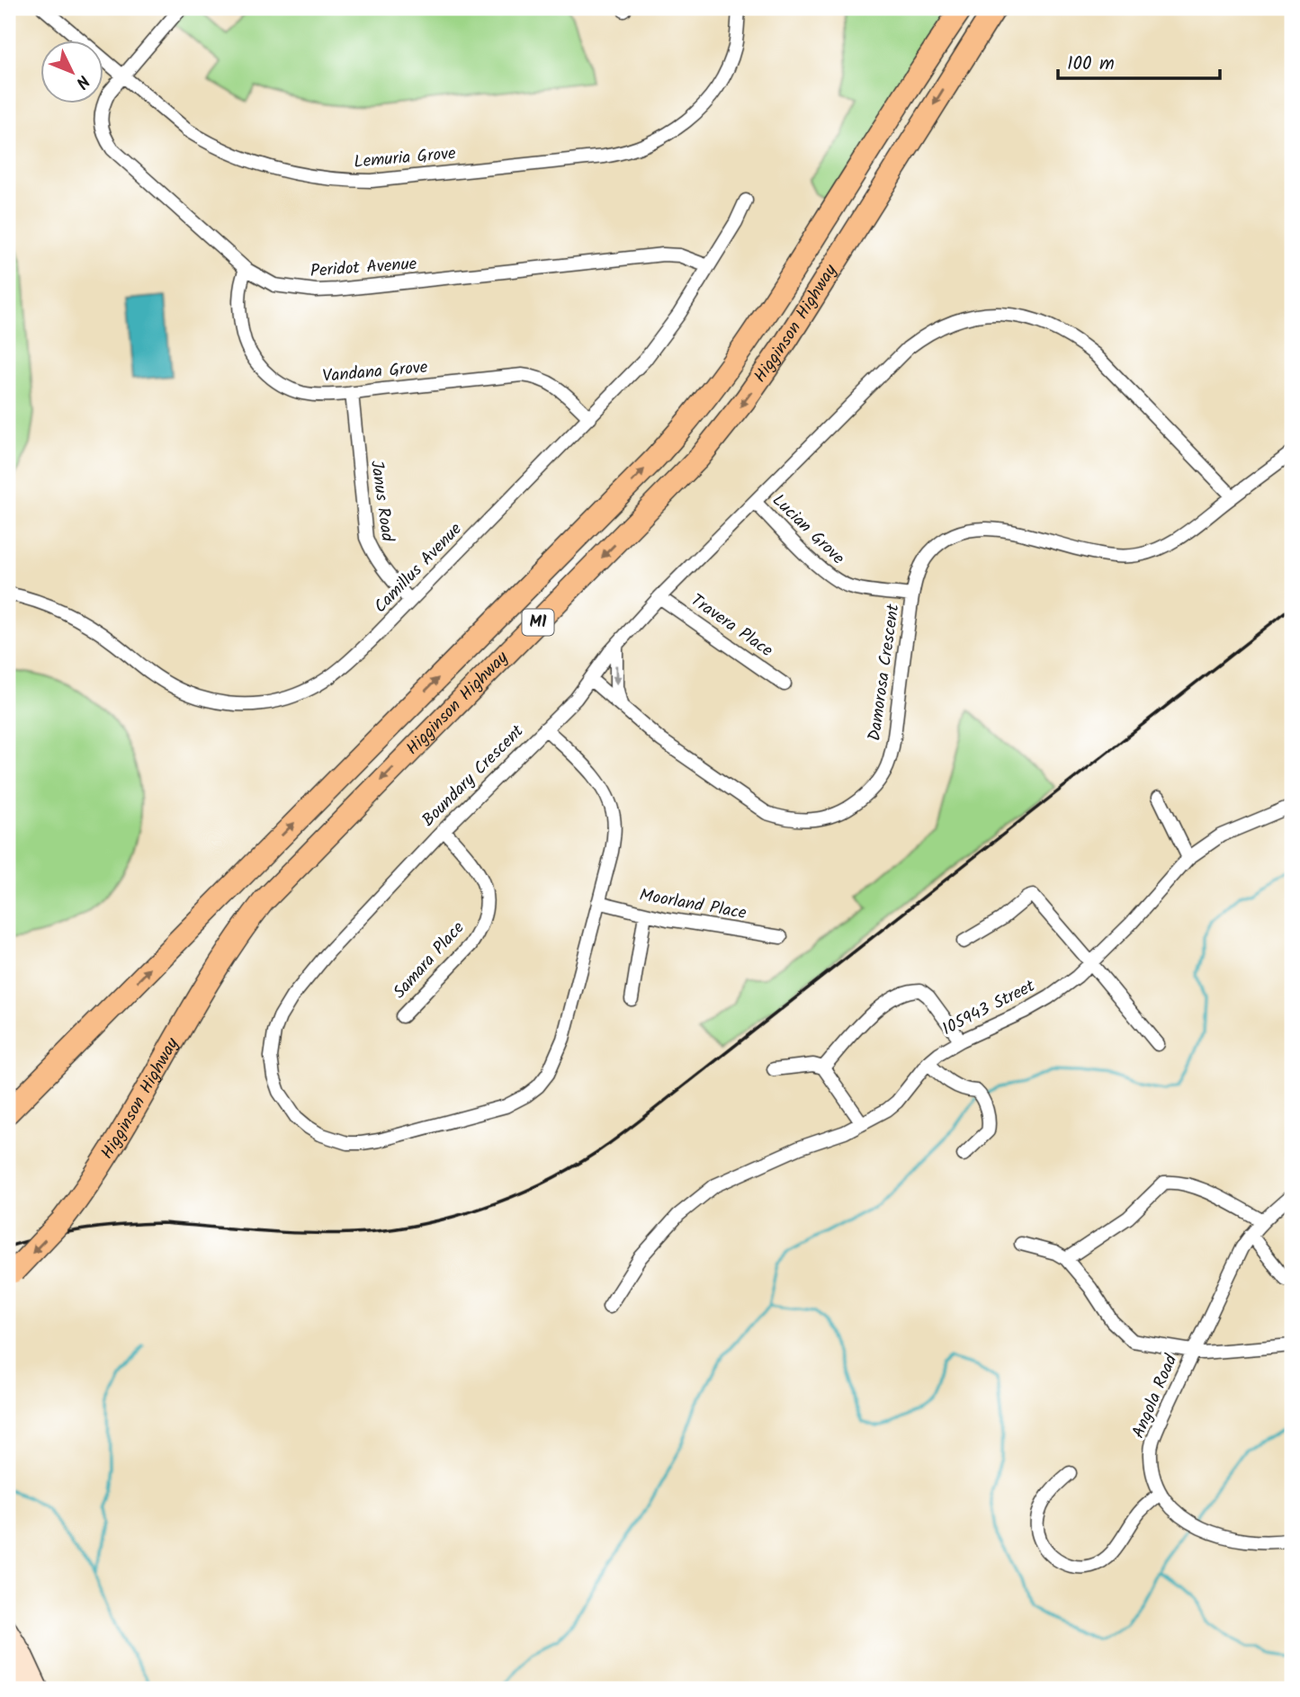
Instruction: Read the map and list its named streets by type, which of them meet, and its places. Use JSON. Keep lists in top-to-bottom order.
{
  "streets": {
    "highway": ["Higginson Highway", "M1"],
    "street": [
      "Lemuria Grove",
      "Peridot Avenue",
      "Vandana Grove",
      "Janus Road",
      "Lucian Grove",
      "Camillus Avenue",
      "Travera Place",
      "Damorosa Crescent",
      "Boundary Crescent",
      "Moorland Place",
      "Samara Place",
      "105943 Street",
      "Angola Road"
    ]
  },
  "crossings": [
    ["Lemuria Grove", "Peridot Avenue"],
    ["Peridot Avenue", "Vandana Grove"],
    ["Peridot Avenue", "Camillus Avenue"],
    ["Vandana Grove", "Janus Road"],
    ["Vandana Grove", "Camillus Avenue"],
    ["Janus Road", "Camillus Avenue"],
    ["Lucian Grove", "Damorosa Crescent"],
    ["Boundary Crescent", "Moorland Place"],
    ["Boundary Crescent", "Samara Place"]
  ],
  "scale_bar": "100 m",
  "north": "bottom right"
}
